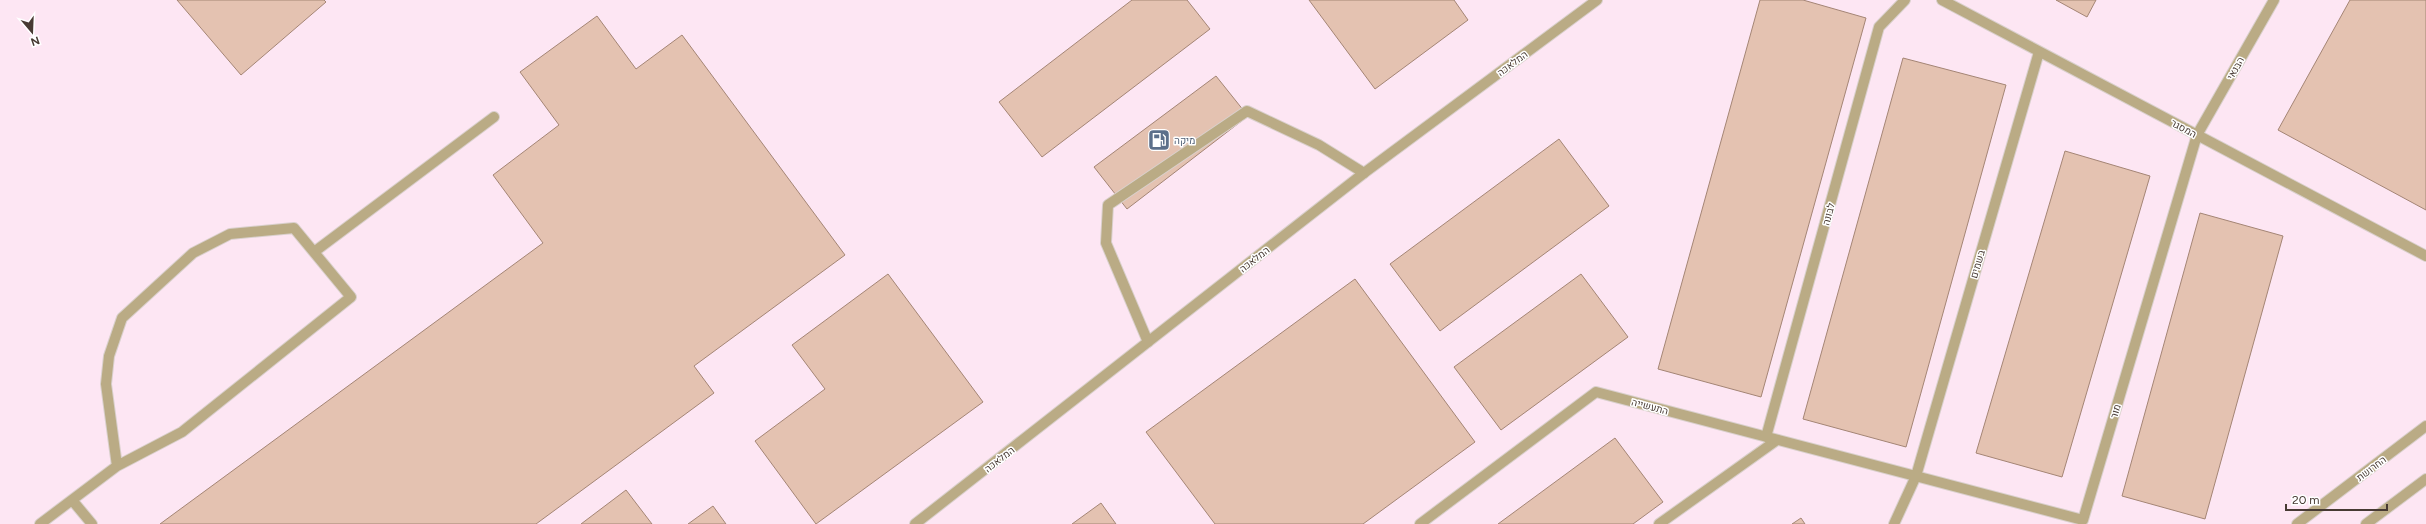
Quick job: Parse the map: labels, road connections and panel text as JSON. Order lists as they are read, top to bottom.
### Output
{
  "streets": {
    "street": [
      "המלאכה",
      "הבנאי",
      "המסגר",
      "לבונה",
      "בשמים",
      "התעשייה",
      "מור",
      "החרושת"
    ]
  },
  "crossings": [
    ["הבנאי", "המסגר"],
    ["הבנאי", "מור"],
    ["המסגר", "בשמים"],
    ["המסגר", "מור"],
    ["לבונה", "התעשייה"],
    ["בשמים", "התעשייה"],
    ["בשמים", "מור"],
    ["התעשייה", "מור"]
  ],
  "places": {
    "fuel station": ["מיקה"]
  },
  "scale_bar": "20 m",
  "north": "bottom"
}
